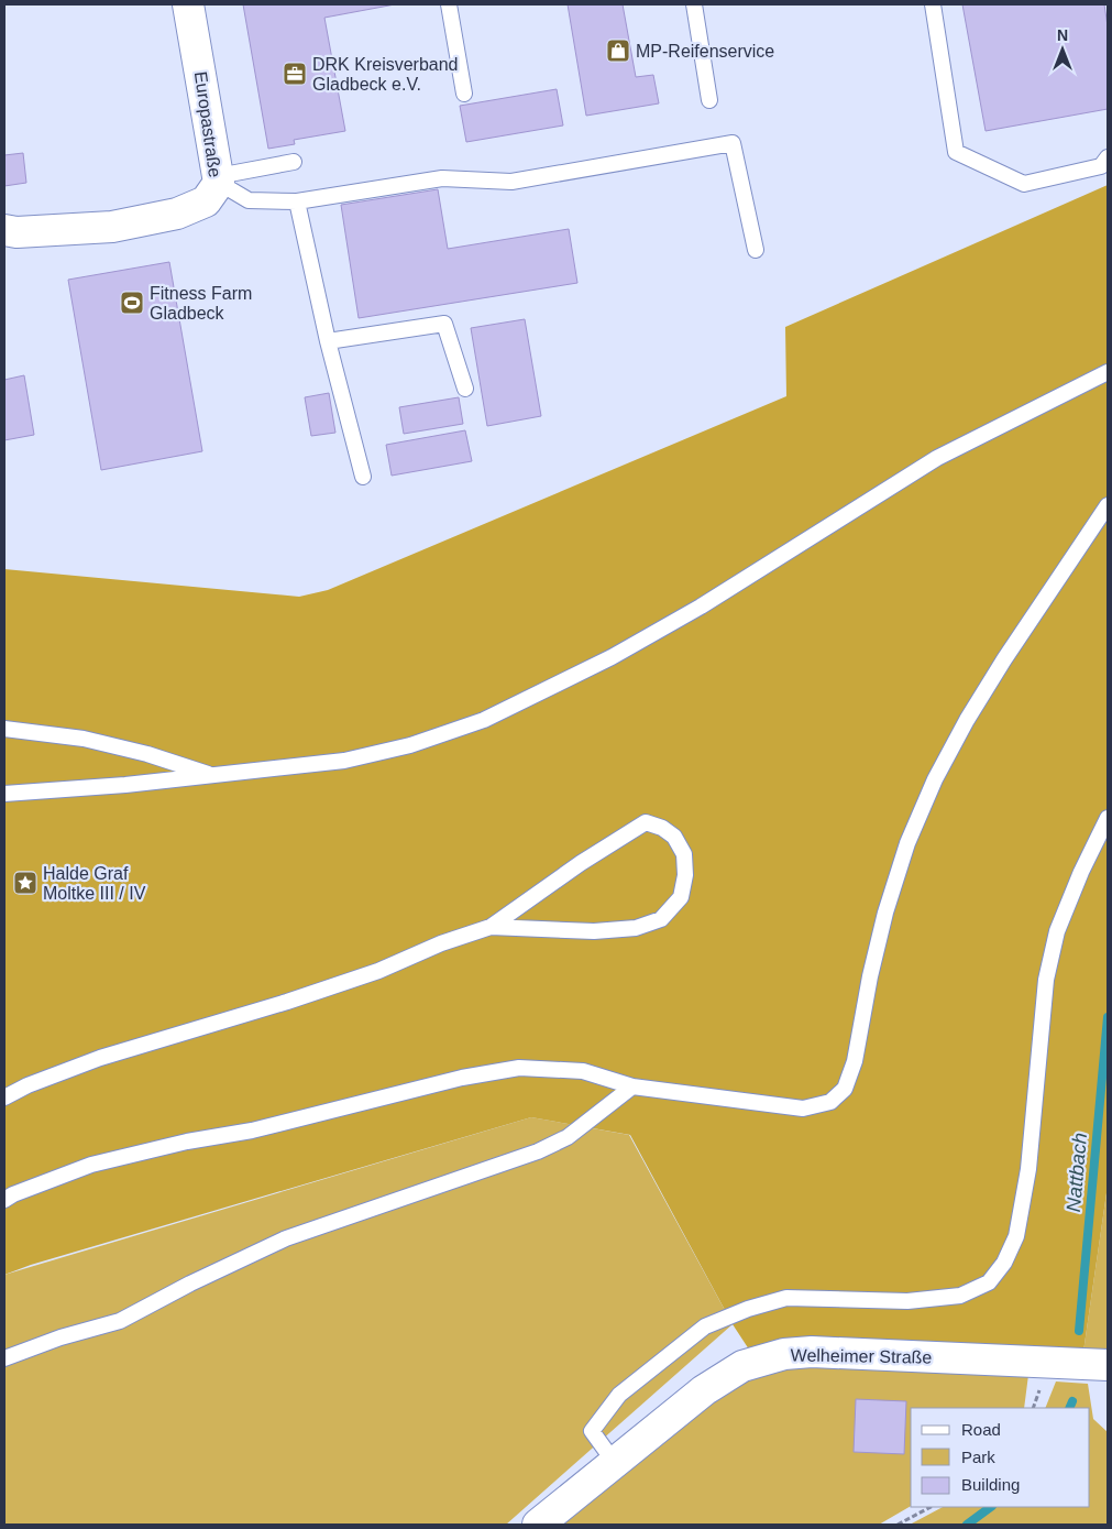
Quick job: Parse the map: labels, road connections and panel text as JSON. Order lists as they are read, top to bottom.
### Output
{
  "streets": {
    "street": ["Europastraße", "Welheimer Straße"]
  },
  "water": ["Nattbach"],
  "places": {
    "shop": ["MP-Reifenservice"],
    "office": ["DRK Kreisverband Gladbeck e.V."],
    "sports": ["Fitness Farm Gladbeck"],
    "place": ["Halde Graf Moltke III / IV"]
  },
  "legend": ["Road", "Park", "Building"],
  "north": "top"
}
